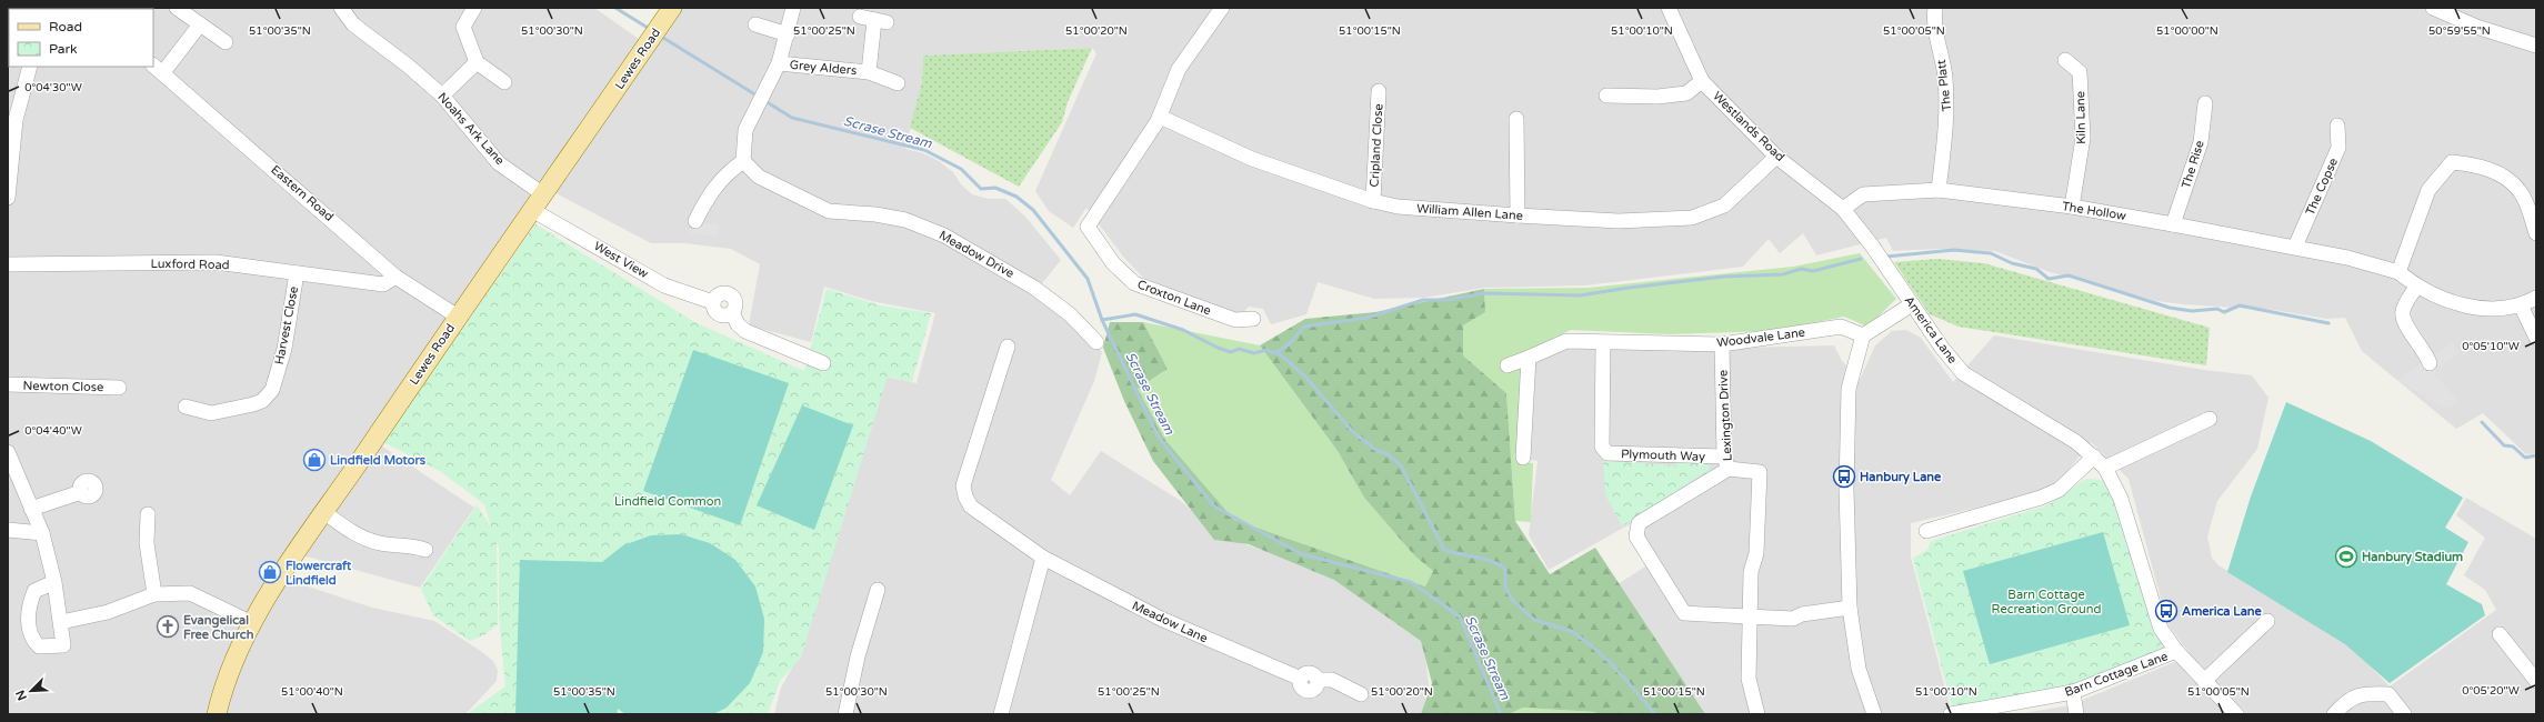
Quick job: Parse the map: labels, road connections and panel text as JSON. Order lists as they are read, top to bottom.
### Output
{
  "streets": {
    "main road": ["Lewes Road"],
    "street": [
      "Grey Alders",
      "The Platt",
      "Kiln Lane",
      "Westlands Road",
      "Noahs Ark Lane",
      "Cripland Close",
      "The Rise",
      "The Copse",
      "Eastern Road",
      "The Hollow",
      "William Allen Lane",
      "Meadow Drive",
      "West View",
      "Luxford Road",
      "Croxton Lane",
      "Harvest Close",
      "America Lane",
      "Woodvale Lane",
      "Newton Close",
      "Lexington Drive",
      "Plymouth Way",
      "Meadow Lane",
      "Barn Cottage Lane"
    ]
  },
  "crossings": [
    ["Lewes Road", "Noahs Ark Lane"],
    ["Lewes Road", "Eastern Road"],
    ["Lewes Road", "West View"],
    ["The Platt", "The Hollow"],
    ["Kiln Lane", "The Hollow"],
    ["Westlands Road", "The Hollow"],
    ["Westlands Road", "William Allen Lane"],
    ["Westlands Road", "America Lane"],
    ["Cripland Close", "William Allen Lane"],
    ["The Rise", "The Hollow"],
    ["The Copse", "The Hollow"],
    ["Eastern Road", "Luxford Road"],
    ["William Allen Lane", "Croxton Lane"],
    ["Luxford Road", "Harvest Close"],
    ["America Lane", "Barn Cottage Lane"],
    ["Woodvale Lane", "Lexington Drive"],
    ["Woodvale Lane", "Plymouth Way"],
    ["Lexington Drive", "Plymouth Way"]
  ],
  "water": ["Scrase Stream"],
  "parks": ["Lindfield Common", "Barn Cottage Recreation Ground"],
  "places": {
    "shop": ["Lindfield Motors", "Flowercraft Lindfield"],
    "bus stop": ["Hanbury Lane", "America Lane"],
    "sports": ["Hanbury Stadium"],
    "church": ["Evangelical Free Church"]
  },
  "legend": ["Road", "Park"],
  "north": "bottom left",
  "coordinates": [
    "50°59'55\"N",
    "51°00'35\"N",
    "51°00'30\"N",
    "51°00'25\"N",
    "51°00'20\"N",
    "51°00'15\"N",
    "51°00'10\"N",
    "51°00'05\"N",
    "51°00'00\"N",
    "0°04'30\"W",
    "0°05'10\"W",
    "0°04'40\"W",
    "0°05'20\"W",
    "51°00'40\"N"
  ]
}
